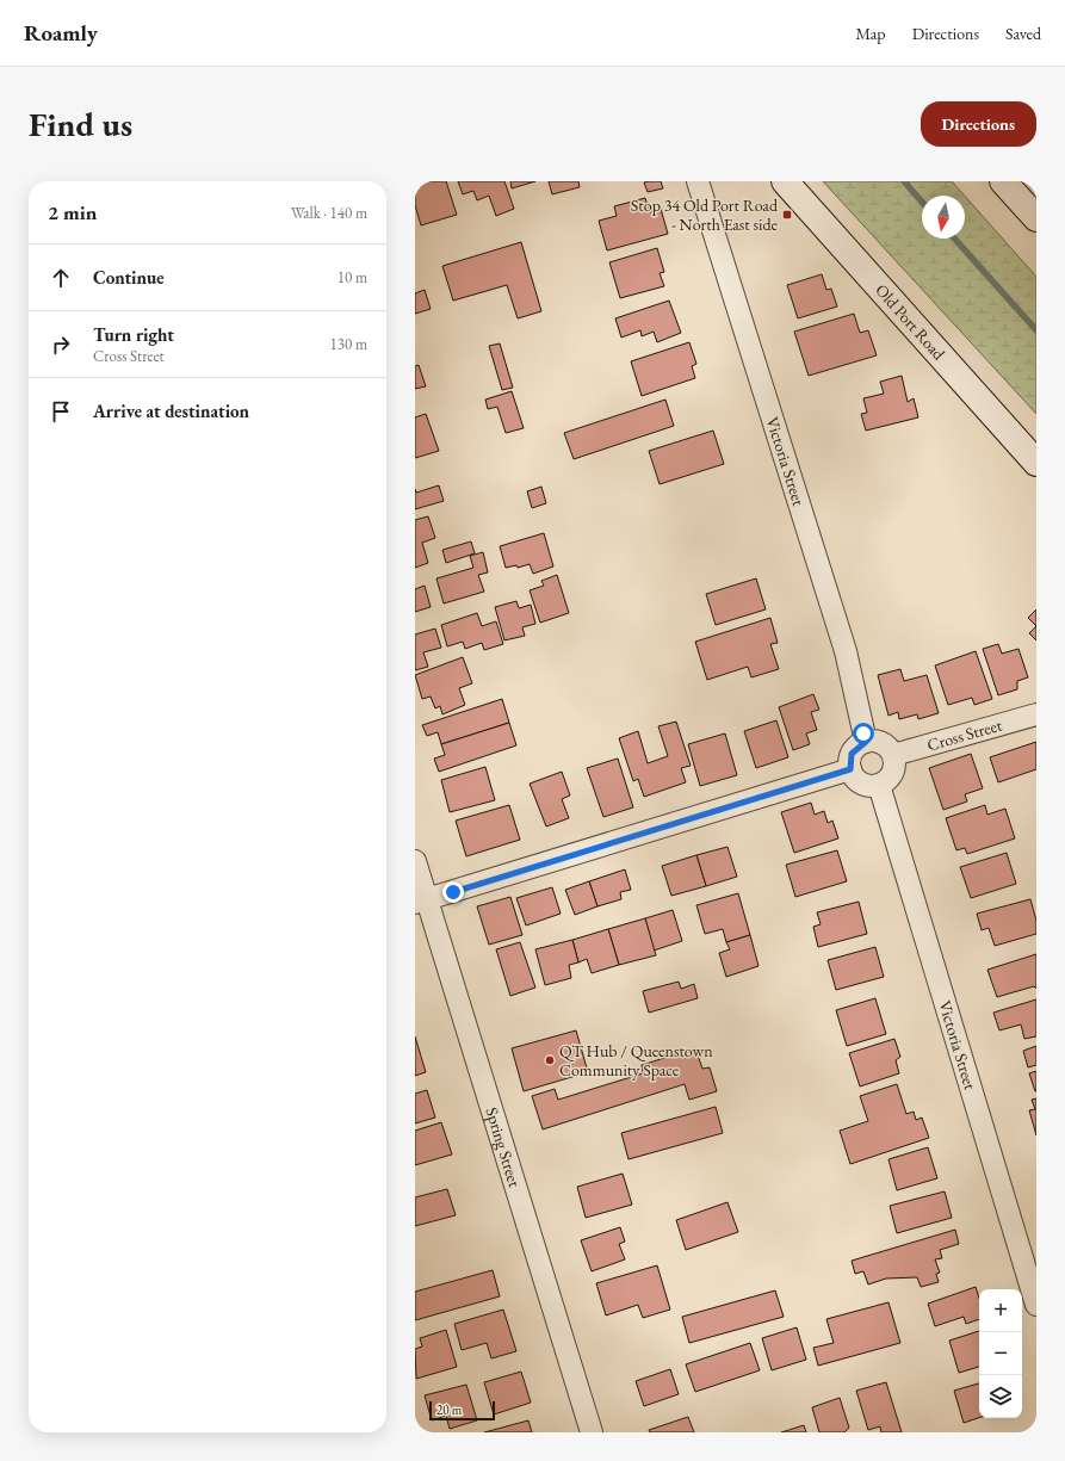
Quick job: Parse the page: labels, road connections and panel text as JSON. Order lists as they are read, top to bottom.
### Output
{
  "streets": {
    "main road": ["Old Port Road"],
    "street": ["Victoria Street", "Cross Street", "Spring Street"]
  },
  "crossings": [
    ["Victoria Street", "Cross Street"]
  ],
  "places": {
    "transit": ["Stop 34 Old Port Road - North East side"],
    "other": ["QT Hub / Queenstown Community Space"]
  },
  "scale_bar": "20 m",
  "north": "bottom",
  "page": {
    "header": "Roamly",
    "nav": ["Map", "Directions", "Saved"],
    "buttons": "Directions",
    "title": "Find us",
    "heading": ["2 min", "Walk · 140 m"],
    "list": [
      ["Continue", "10 m"],
      ["Turn right", "Cross Street", "130 m"],
      "Arrive at destination"
    ],
    "map_buttons": ["+", "−"],
    "scale": "20 m"
  }
}
